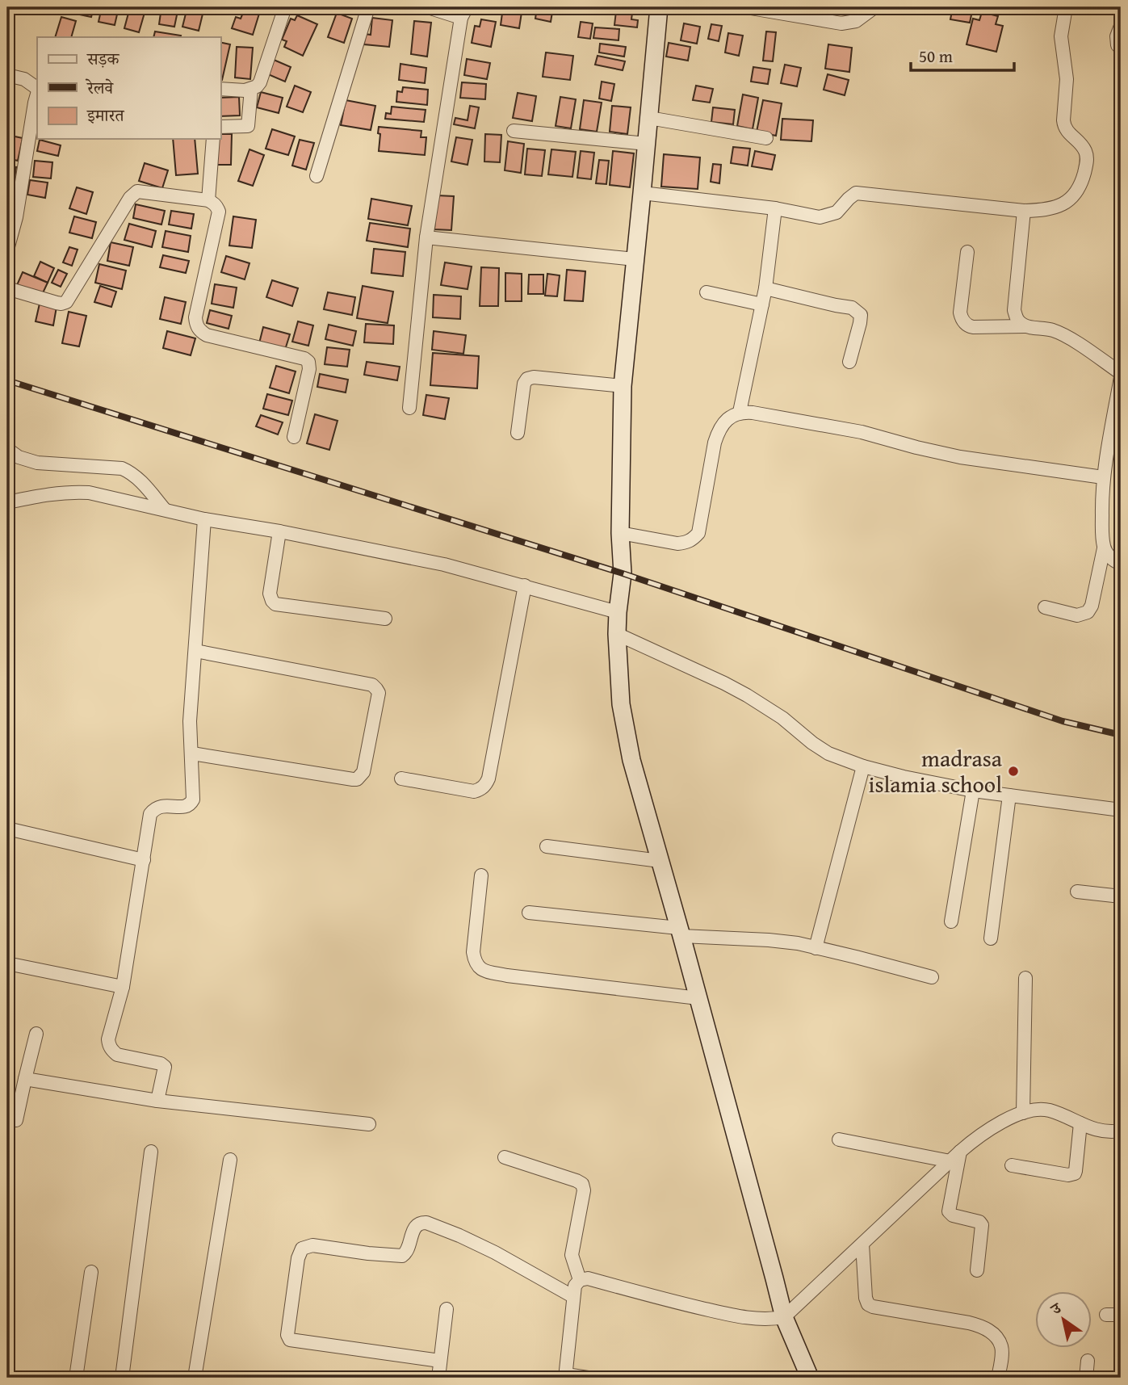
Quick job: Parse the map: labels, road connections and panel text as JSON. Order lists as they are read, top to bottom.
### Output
{
  "places": ["madrasa islamia school"],
  "legend": ["सड़क", "रेलवे", "इमारत"],
  "scale_bar": "50 m",
  "north": "top left"
}
